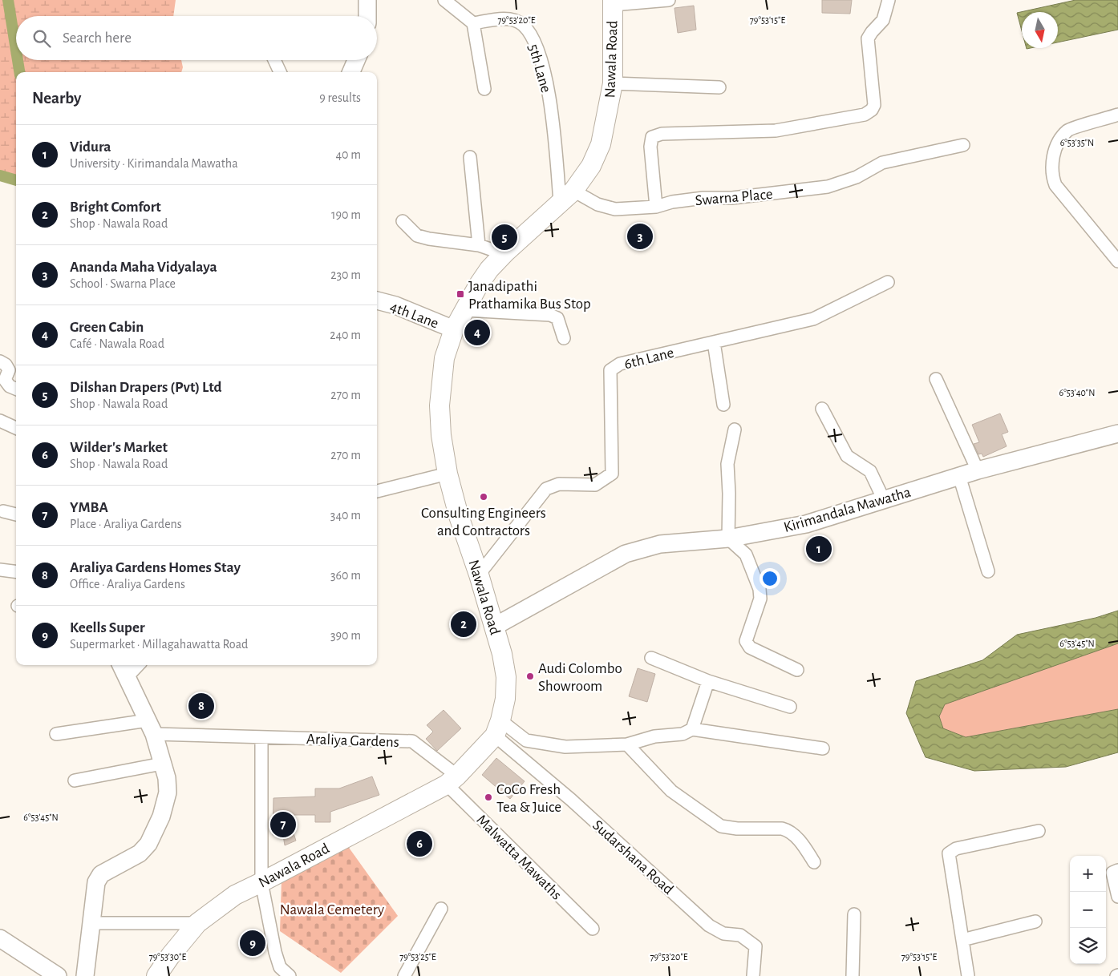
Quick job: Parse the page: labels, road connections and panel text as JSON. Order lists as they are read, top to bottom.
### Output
{
  "streets": {
    "main road": ["Nawala Road", "4th Lane", "Kirimandala Mawatha"],
    "street": [
      "5th Lane",
      "Swarna Place",
      "6th Lane",
      "Araliya Gardens",
      "Malwatta Mawaths",
      "Sudarshana Road"
    ]
  },
  "crossings": [
    ["Nawala Road", "5th Lane"],
    ["Nawala Road", "Swarna Place"],
    ["Nawala Road", "4th Lane"],
    ["Nawala Road", "6th Lane"],
    ["Nawala Road", "Kirimandala Mawatha"],
    ["Nawala Road", "Araliya Gardens"],
    ["Nawala Road", "Malwatta Mawaths"],
    ["Nawala Road", "Sudarshana Road"],
    ["5th Lane", "Swarna Place"],
    ["Araliya Gardens", "Malwatta Mawaths"]
  ],
  "parks": ["Nawala Cemetery"],
  "places": {
    "transit": ["Janadipathi Prathamika Bus Stop"],
    "other": ["Consulting Engineers and Contractors", "Audi Colombo Showroom", "CoCo Fresh Tea & Juice"]
  },
  "north": "bottom",
  "page": {
    "search": "Search here",
    "heading": ["Nearby", "9 results"],
    "list": [
      {
        "mark": "1",
        "name": "Vidura",
        "note": "University · Kirimandala Mawatha",
        "value": "40 m"
      },
      {
        "mark": "2",
        "name": "Bright Comfort",
        "note": "Shop · Nawala Road",
        "value": "190 m"
      },
      {
        "mark": "3",
        "name": "Ananda Maha Vidyalaya",
        "note": "School · Swarna Place",
        "value": "230 m"
      },
      {
        "mark": "4",
        "name": "Green Cabin",
        "note": "Café · Nawala Road",
        "value": "240 m"
      },
      {
        "mark": "5",
        "name": "Dilshan Drapers (Pvt) Ltd",
        "note": "Shop · Nawala Road",
        "value": "270 m"
      },
      {
        "mark": "6",
        "name": "Wilder's Market",
        "note": "Shop · Nawala Road",
        "value": "270 m"
      },
      {
        "mark": "7",
        "name": "YMBA",
        "note": "Place · Araliya Gardens",
        "value": "340 m"
      },
      {
        "mark": "8",
        "name": "Araliya Gardens Homes Stay",
        "note": "Office · Araliya Gardens",
        "value": "360 m"
      },
      {
        "mark": "9",
        "name": "Keells Super",
        "note": "Supermarket · Millagahawatta Road",
        "value": "390 m"
      }
    ],
    "pins": [
      "3",
      "5",
      "4",
      "1",
      "2",
      "8",
      "7",
      "6",
      "9"
    ],
    "map_buttons": ["+", "−"]
  },
  "coordinates": [
    "79°53'20\"E",
    "79°53'15\"E",
    "6°53'35\"N",
    "6°53'40\"N",
    "6°53'45\"N",
    "79°53'30\"E",
    "79°53'25\"E"
  ]
}
